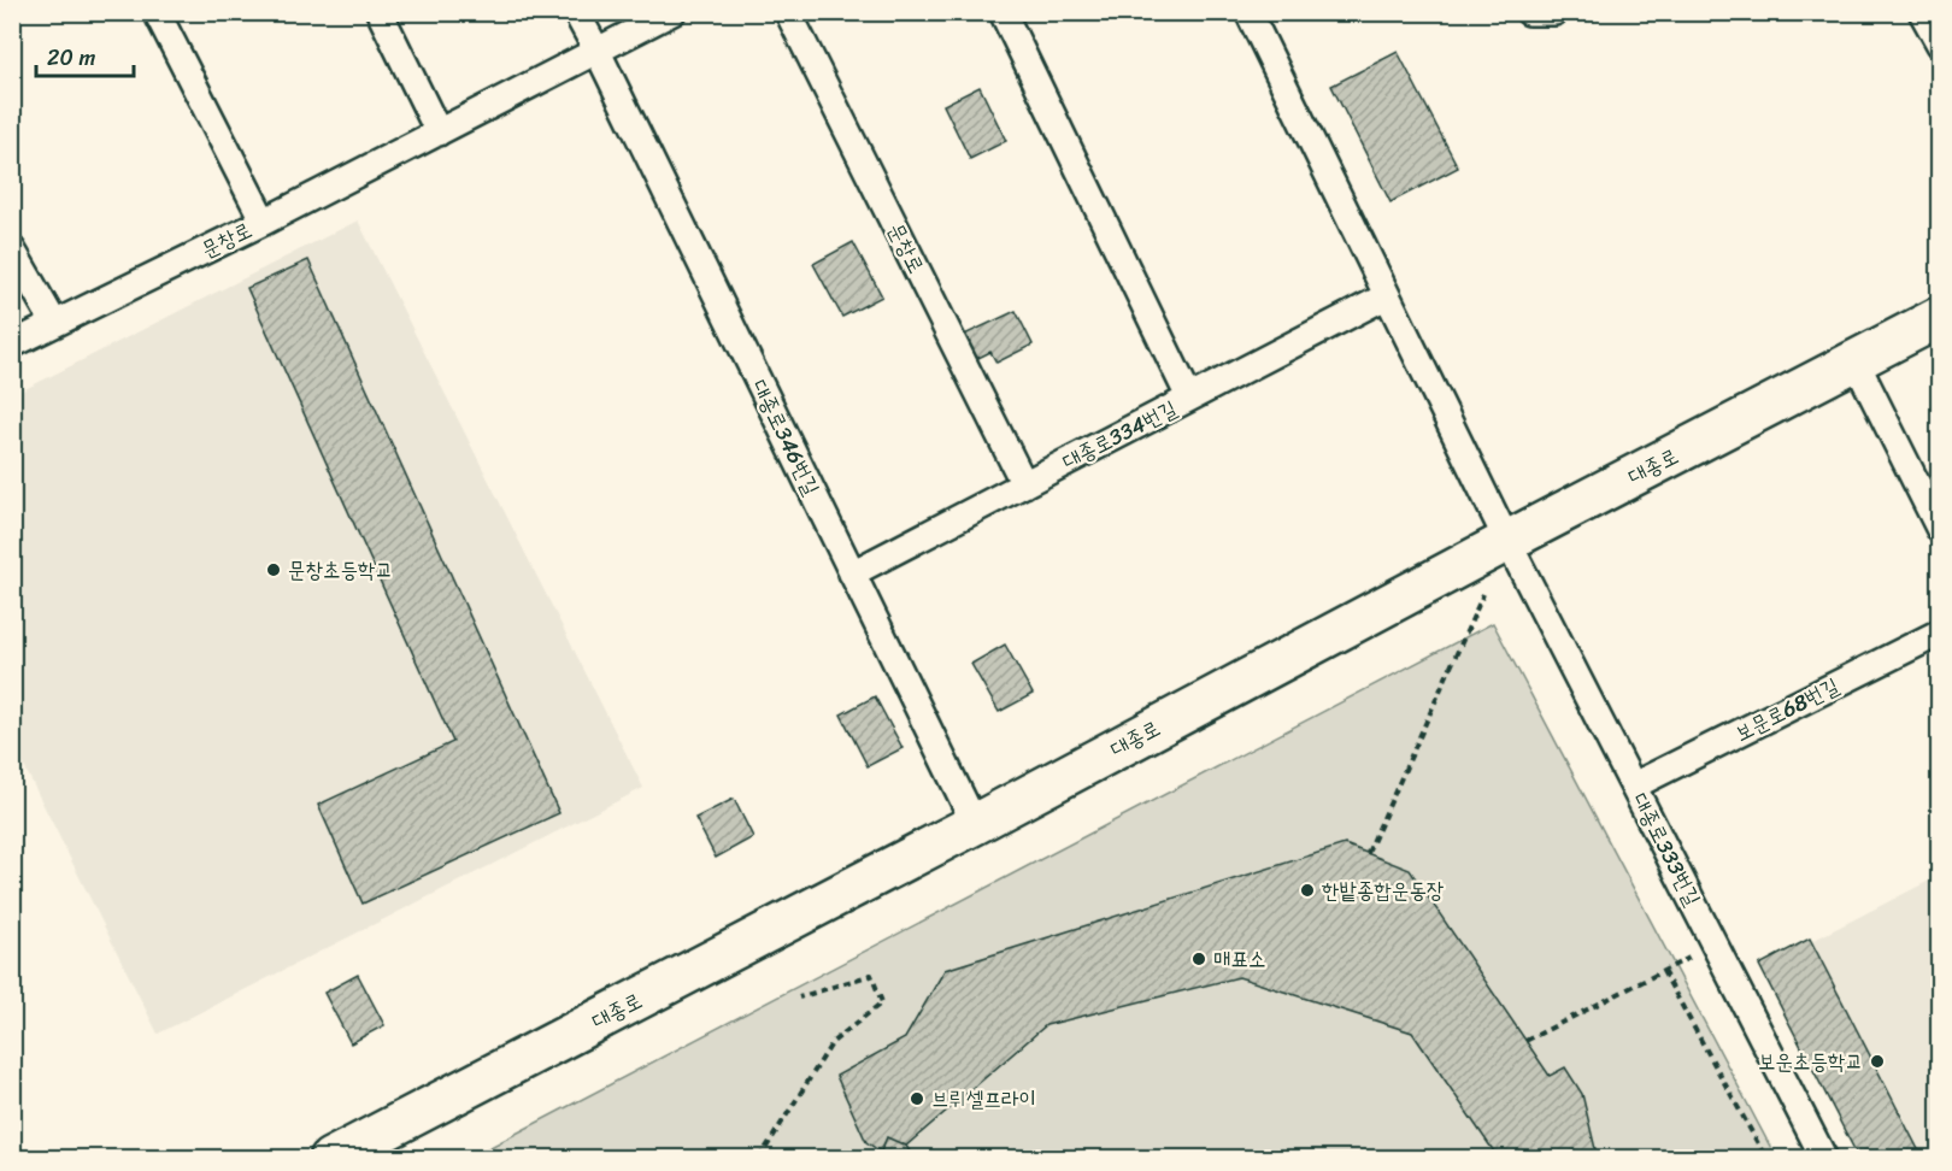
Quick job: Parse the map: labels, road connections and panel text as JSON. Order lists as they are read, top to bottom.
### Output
{
  "streets": {
    "main road": ["대종로"],
    "street": [
      "문창로",
      "대종로334번길",
      "대종로346번길",
      "보문로68번길",
      "대종로333번길"
    ]
  },
  "crossings": [
    ["문창로", "대종로334번길"],
    ["문창로", "대종로346번길"],
    ["대종로334번길", "대종로346번길"],
    ["대종로346번길", "대종로"],
    ["대종로", "대종로333번길"],
    ["보문로68번길", "대종로333번길"]
  ],
  "places": [
    "문창초등학교",
    "한밭종합운동장",
    "매표소",
    "보운초등학교",
    "브뤼셀프라이"
  ],
  "scale_bar": "20 m"
}
